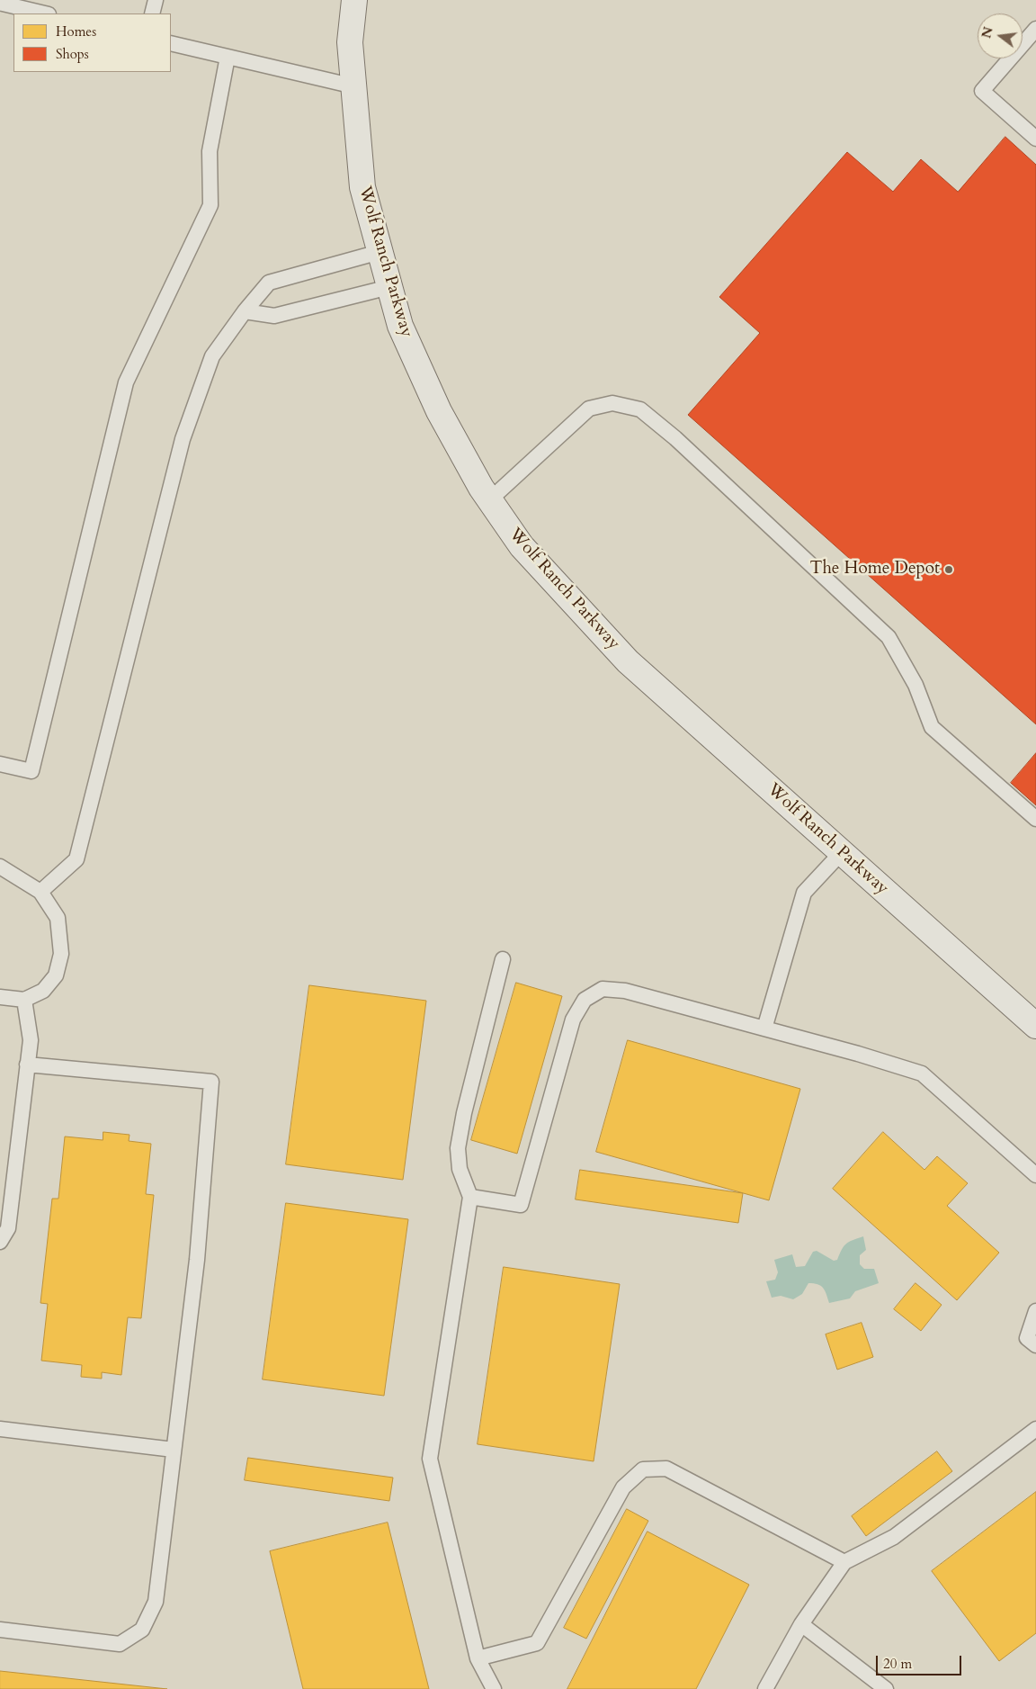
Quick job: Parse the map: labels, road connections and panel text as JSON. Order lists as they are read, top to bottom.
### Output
{
  "streets": {
    "street": ["Wolf Ranch Parkway"]
  },
  "places": ["The Home Depot"],
  "legend": ["Homes", "Shops"],
  "scale_bar": "20 m",
  "north": "left"
}
